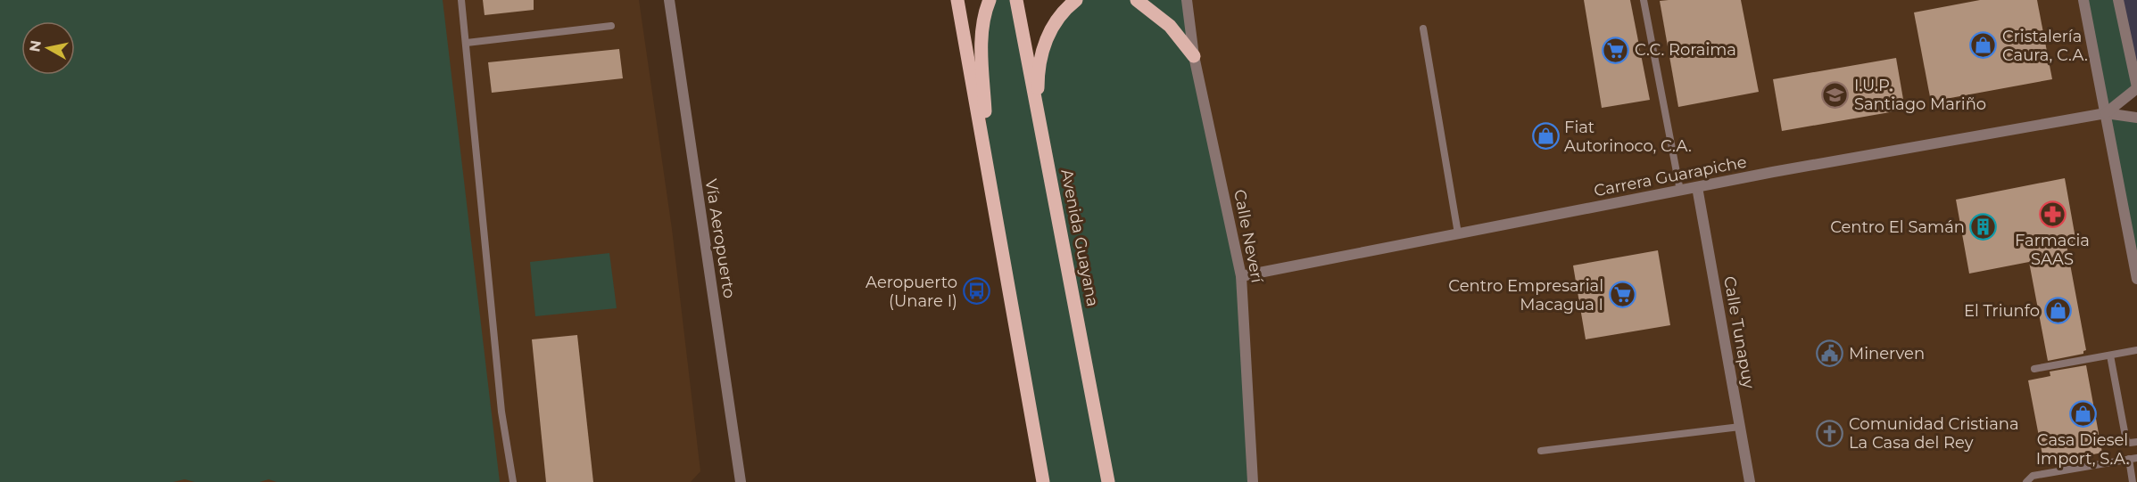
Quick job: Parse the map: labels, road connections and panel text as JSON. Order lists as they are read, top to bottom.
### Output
{
  "streets": {
    "main road": ["Avenida Guayana"],
    "street": [
      "Carrera Guarapiche",
      "Calle Neverí",
      "Vía Aeropuerto",
      "Calle Tunapuy"
    ]
  },
  "crossings": [
    ["Carrera Guarapiche", "Calle Neverí"],
    ["Carrera Guarapiche", "Calle Tunapuy"]
  ],
  "places": {
    "shop": [
      "Cristalería Caura, C.A.",
      "Fiat Autorinoco, C.A.",
      "El Triunfo",
      "Casa Diesel Import, S.A."
    ],
    "supermarket": ["C.C. Roraima", "Centro Empresarial Macagua I"],
    "school or university": ["I.U.P. Santiago Mariño"],
    "pharmacy": ["Farmacia SAAS"],
    "building": ["Centro El Samán"],
    "bus stop": ["Aeropuerto (Unare I)"],
    "public building": ["Minerven"],
    "church": ["Comunidad Cristiana La Casa del Rey"]
  },
  "north": "left"
}
